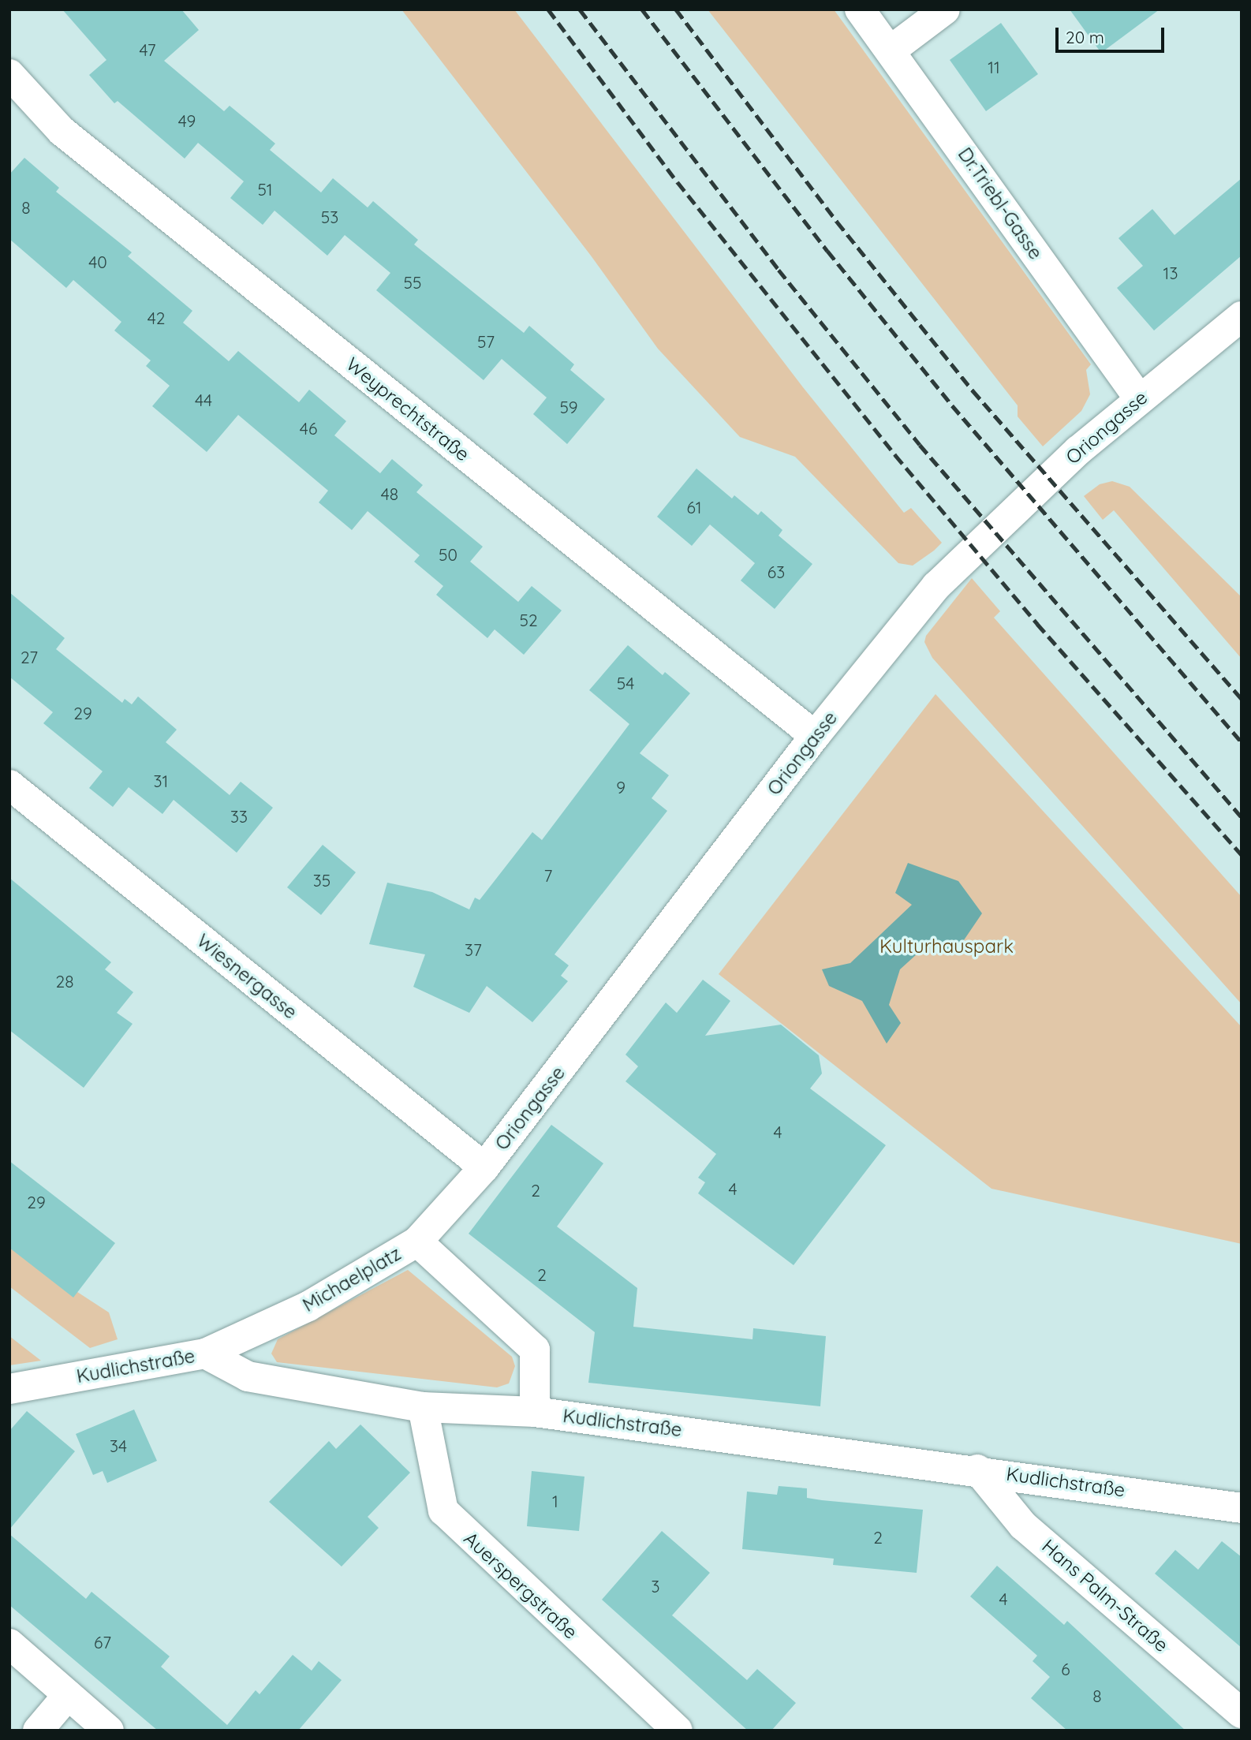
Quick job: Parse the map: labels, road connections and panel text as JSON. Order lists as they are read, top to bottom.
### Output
{
  "streets": {
    "street": [
      "Dr.Triebl-Gasse",
      "Weyprechtstraße",
      "Oriongasse",
      "Wiesnergasse",
      "Michaelplatz",
      "Kudlichstraße",
      "Auerspergstraße",
      "Hans Palm-Straße"
    ]
  },
  "crossings": [
    ["Dr.Triebl-Gasse", "Oriongasse"],
    ["Weyprechtstraße", "Oriongasse"],
    ["Oriongasse", "Wiesnergasse"],
    ["Oriongasse", "Michaelplatz"],
    ["Michaelplatz", "Kudlichstraße"],
    ["Kudlichstraße", "Auerspergstraße"],
    ["Kudlichstraße", "Hans Palm-Straße"]
  ],
  "parks": ["Kulturhauspark"],
  "house_numbers": [
    "47",
    "11",
    "49",
    "51",
    "8",
    "53",
    "40",
    "13",
    "55",
    "42",
    "57",
    "44",
    "59",
    "46",
    "48",
    "61",
    "50",
    "63",
    "52",
    "27",
    "54",
    "29",
    "31",
    "9",
    "33",
    "7",
    "35",
    "37",
    "28",
    "4",
    "4",
    "2",
    "29",
    "2",
    "34",
    "1",
    "2",
    "3",
    "4",
    "67",
    "6",
    "8"
  ],
  "scale_bar": "20 m"
}
